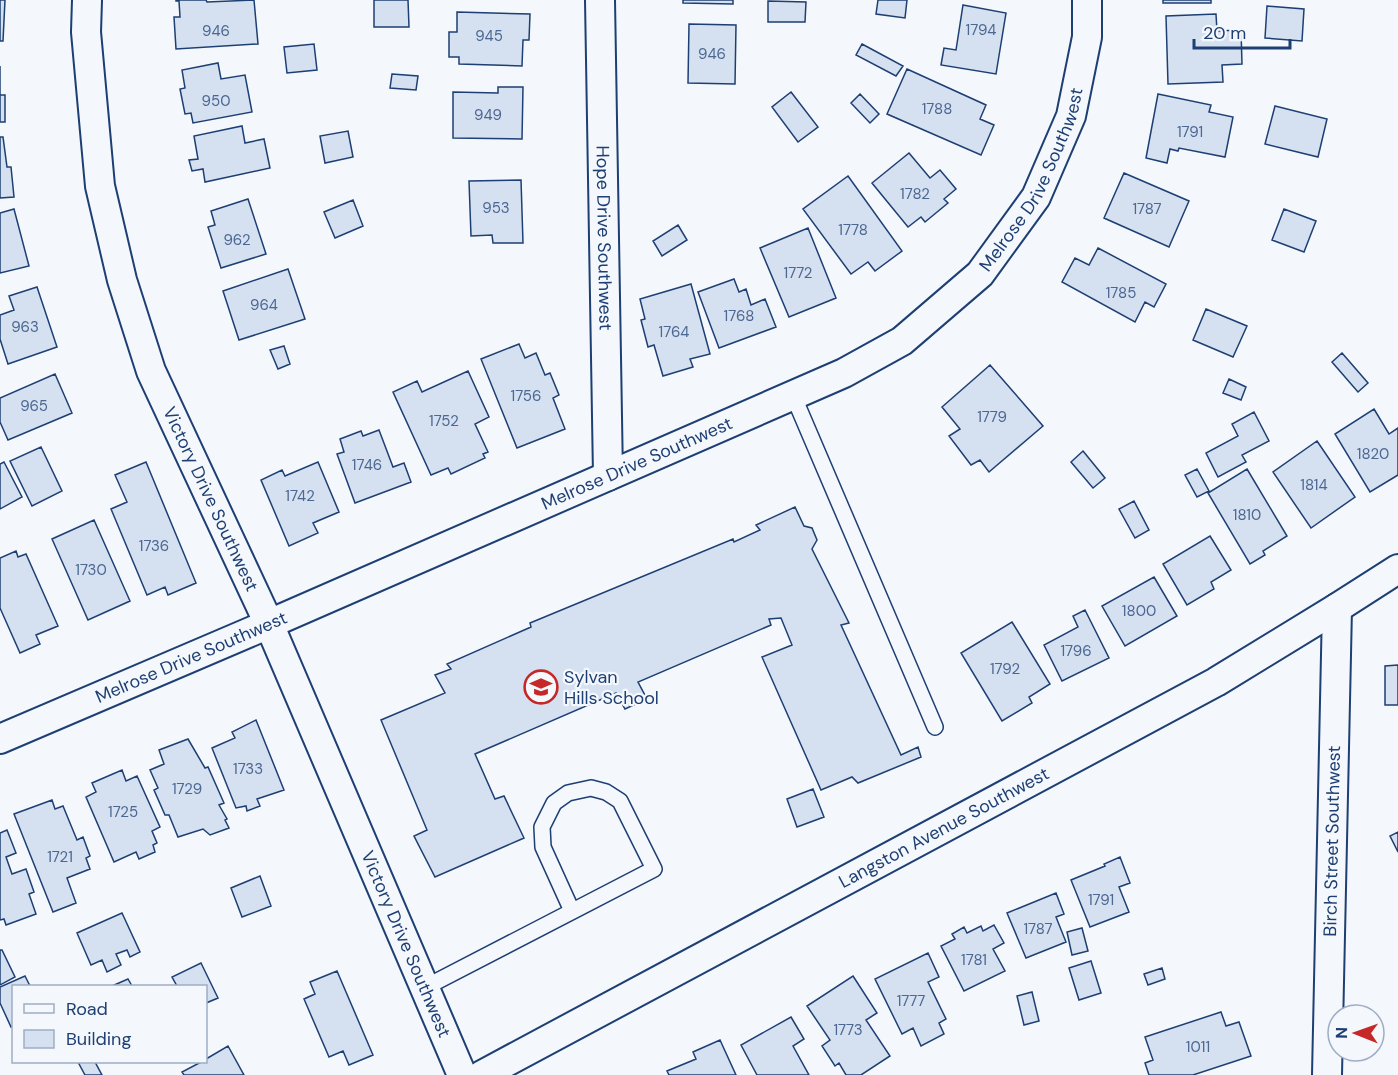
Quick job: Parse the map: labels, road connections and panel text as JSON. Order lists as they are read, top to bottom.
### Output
{
  "streets": {
    "street": [
      "Melrose Drive Southwest",
      "Hope Drive Southwest",
      "Victory Drive Southwest",
      "Langston Avenue Southwest",
      "Birch Street Southwest"
    ]
  },
  "crossings": [
    ["Melrose Drive Southwest", "Hope Drive Southwest"],
    ["Melrose Drive Southwest", "Victory Drive Southwest"],
    ["Langston Avenue Southwest", "Birch Street Southwest"]
  ],
  "places": {
    "school or university": ["Sylvan Hills School"]
  },
  "house_numbers": [
    "1794",
    "946",
    "945",
    "946",
    "950",
    "1788",
    "949",
    "1791",
    "1782",
    "953",
    "1787",
    "1778",
    "962",
    "1772",
    "1785",
    "964",
    "1768",
    "963",
    "1764",
    "1756",
    "965",
    "1779",
    "1752",
    "1820",
    "1746",
    "1814",
    "1742",
    "1810",
    "1736",
    "1730",
    "1800",
    "1796",
    "1792",
    "1733",
    "1729",
    "1725",
    "1721",
    "1791",
    "1787",
    "1781",
    "1777",
    "1773",
    "1011"
  ],
  "legend": ["Road", "Building"],
  "scale_bar": "20 m",
  "north": "left"
}
